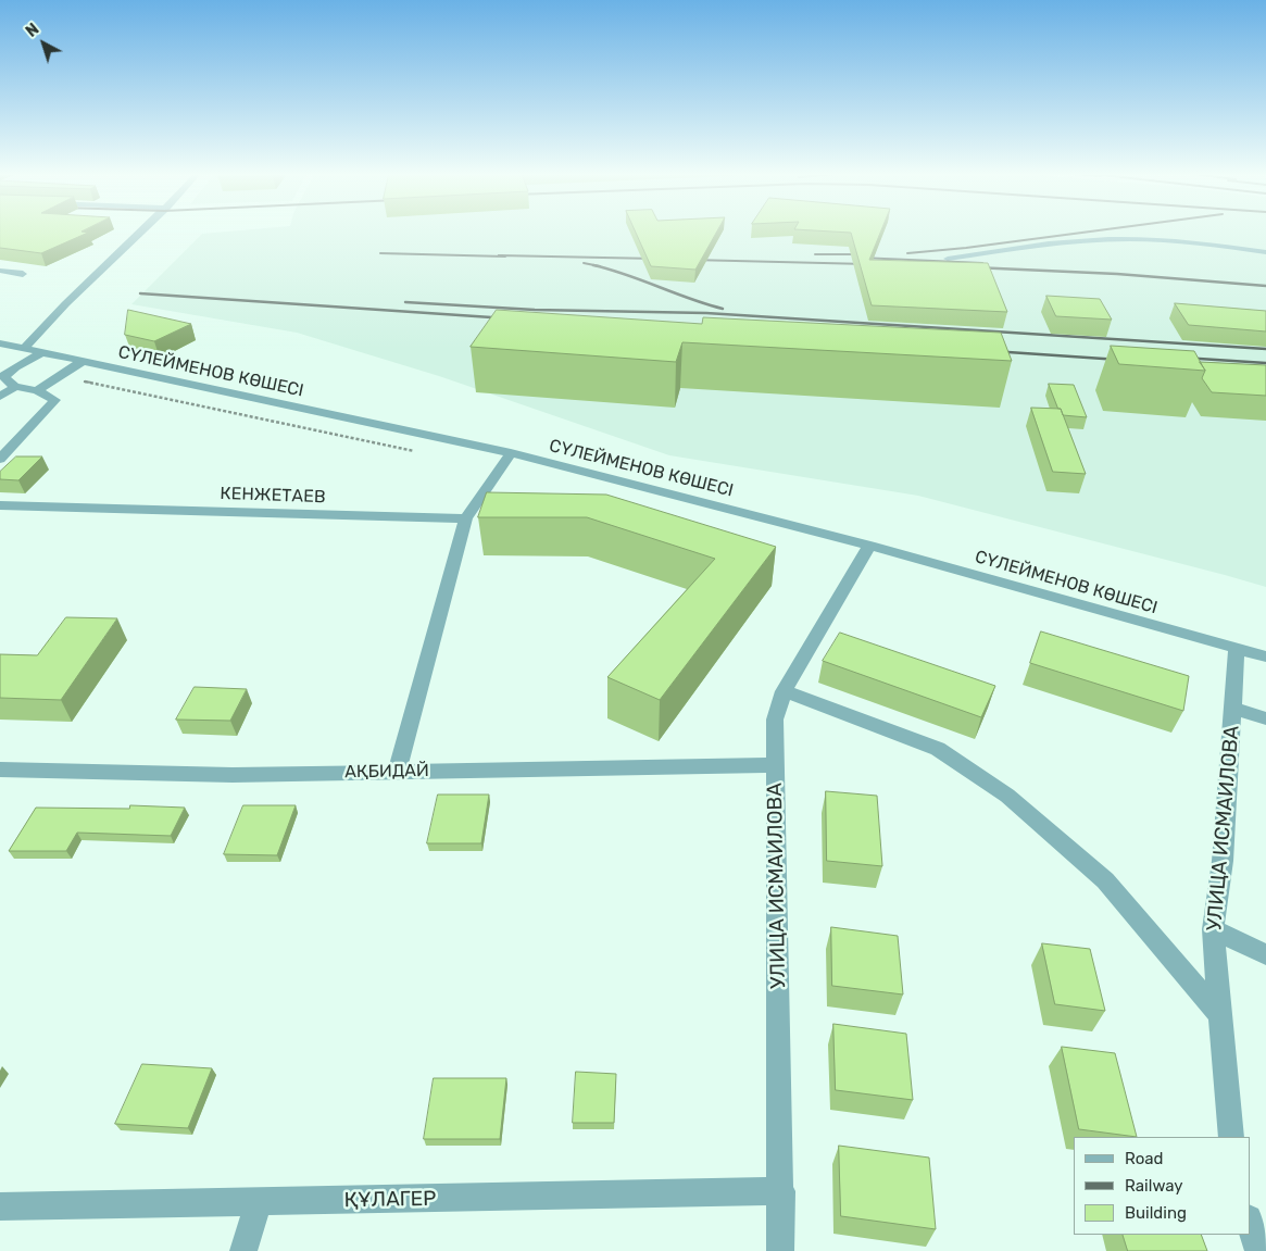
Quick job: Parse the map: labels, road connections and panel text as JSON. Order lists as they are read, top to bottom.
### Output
{
  "streets": {
    "street": [
      "СҮЛЕЙМЕНОВ КӨШЕСІ",
      "КЕНЖЕТАЕВ",
      "АҚБИДАЙ",
      "УЛИЦА ИСМАИЛОВА",
      "ҚҰЛАГЕР"
    ]
  },
  "crossings": [
    ["СҮЛЕЙМЕНОВ КӨШЕСІ", "УЛИЦА ИСМАИЛОВА"],
    ["АҚБИДАЙ", "УЛИЦА ИСМАИЛОВА"],
    ["УЛИЦА ИСМАИЛОВА", "ҚҰЛАГЕР"]
  ],
  "legend": ["Road", "Railway", "Building"],
  "north": "top left"
}
